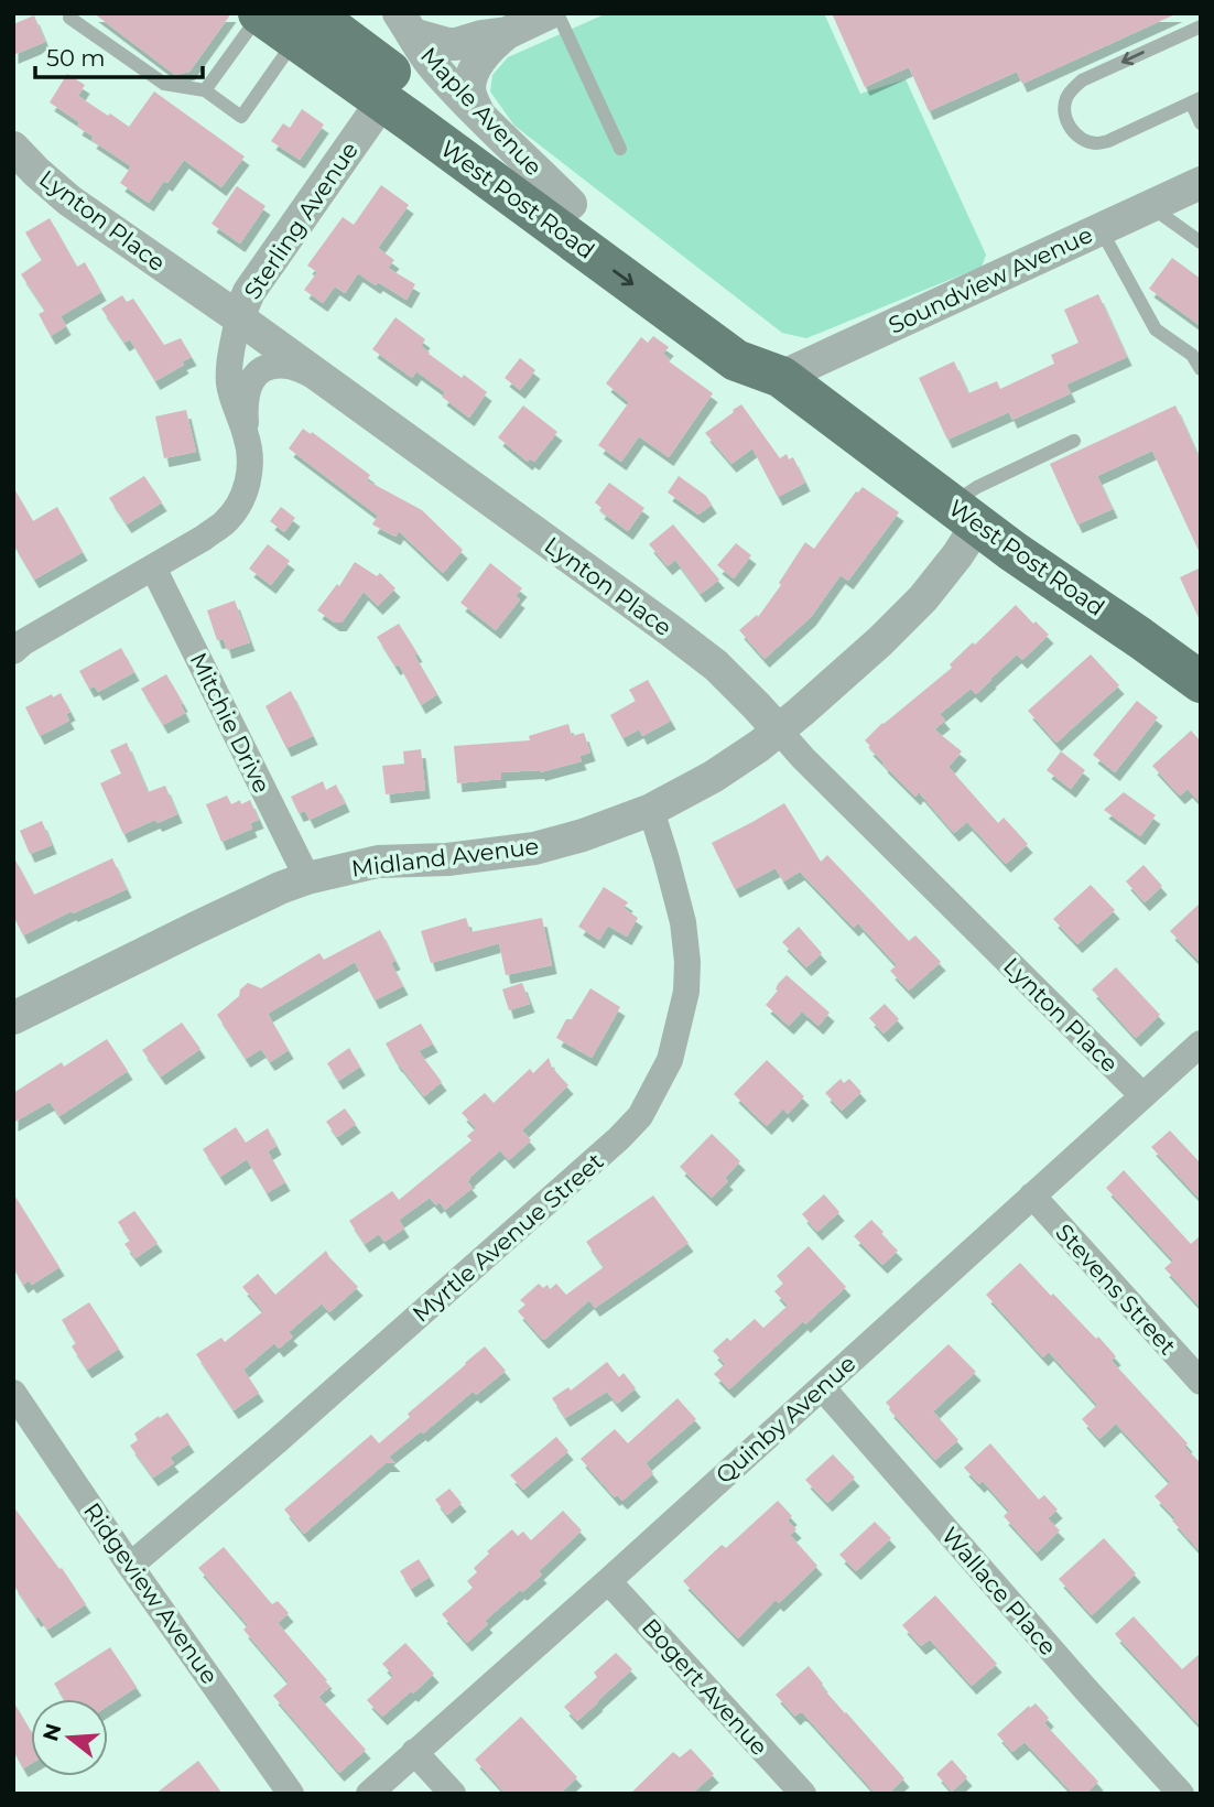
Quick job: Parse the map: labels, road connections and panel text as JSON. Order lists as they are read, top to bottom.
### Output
{
  "streets": {
    "main road": ["West Post Road"],
    "street": [
      "Maple Avenue",
      "Lynton Place",
      "Sterling Avenue",
      "Soundview Avenue",
      "Mitchie Drive",
      "Midland Avenue",
      "Myrtle Avenue Street",
      "Stevens Street",
      "Quinby Avenue",
      "Wallace Place",
      "Ridgeview Avenue",
      "Bogert Avenue"
    ]
  },
  "crossings": [
    ["Maple Avenue", "West Post Road"],
    ["West Post Road", "Sterling Avenue"],
    ["West Post Road", "Soundview Avenue"],
    ["West Post Road", "Midland Avenue"],
    ["Lynton Place", "Sterling Avenue"],
    ["Lynton Place", "Midland Avenue"],
    ["Lynton Place", "Quinby Avenue"],
    ["Sterling Avenue", "Mitchie Drive"],
    ["Mitchie Drive", "Midland Avenue"],
    ["Midland Avenue", "Myrtle Avenue Street"],
    ["Myrtle Avenue Street", "Ridgeview Avenue"],
    ["Stevens Street", "Quinby Avenue"],
    ["Quinby Avenue", "Wallace Place"],
    ["Quinby Avenue", "Bogert Avenue"]
  ],
  "scale_bar": "50 m",
  "north": "left"
}
